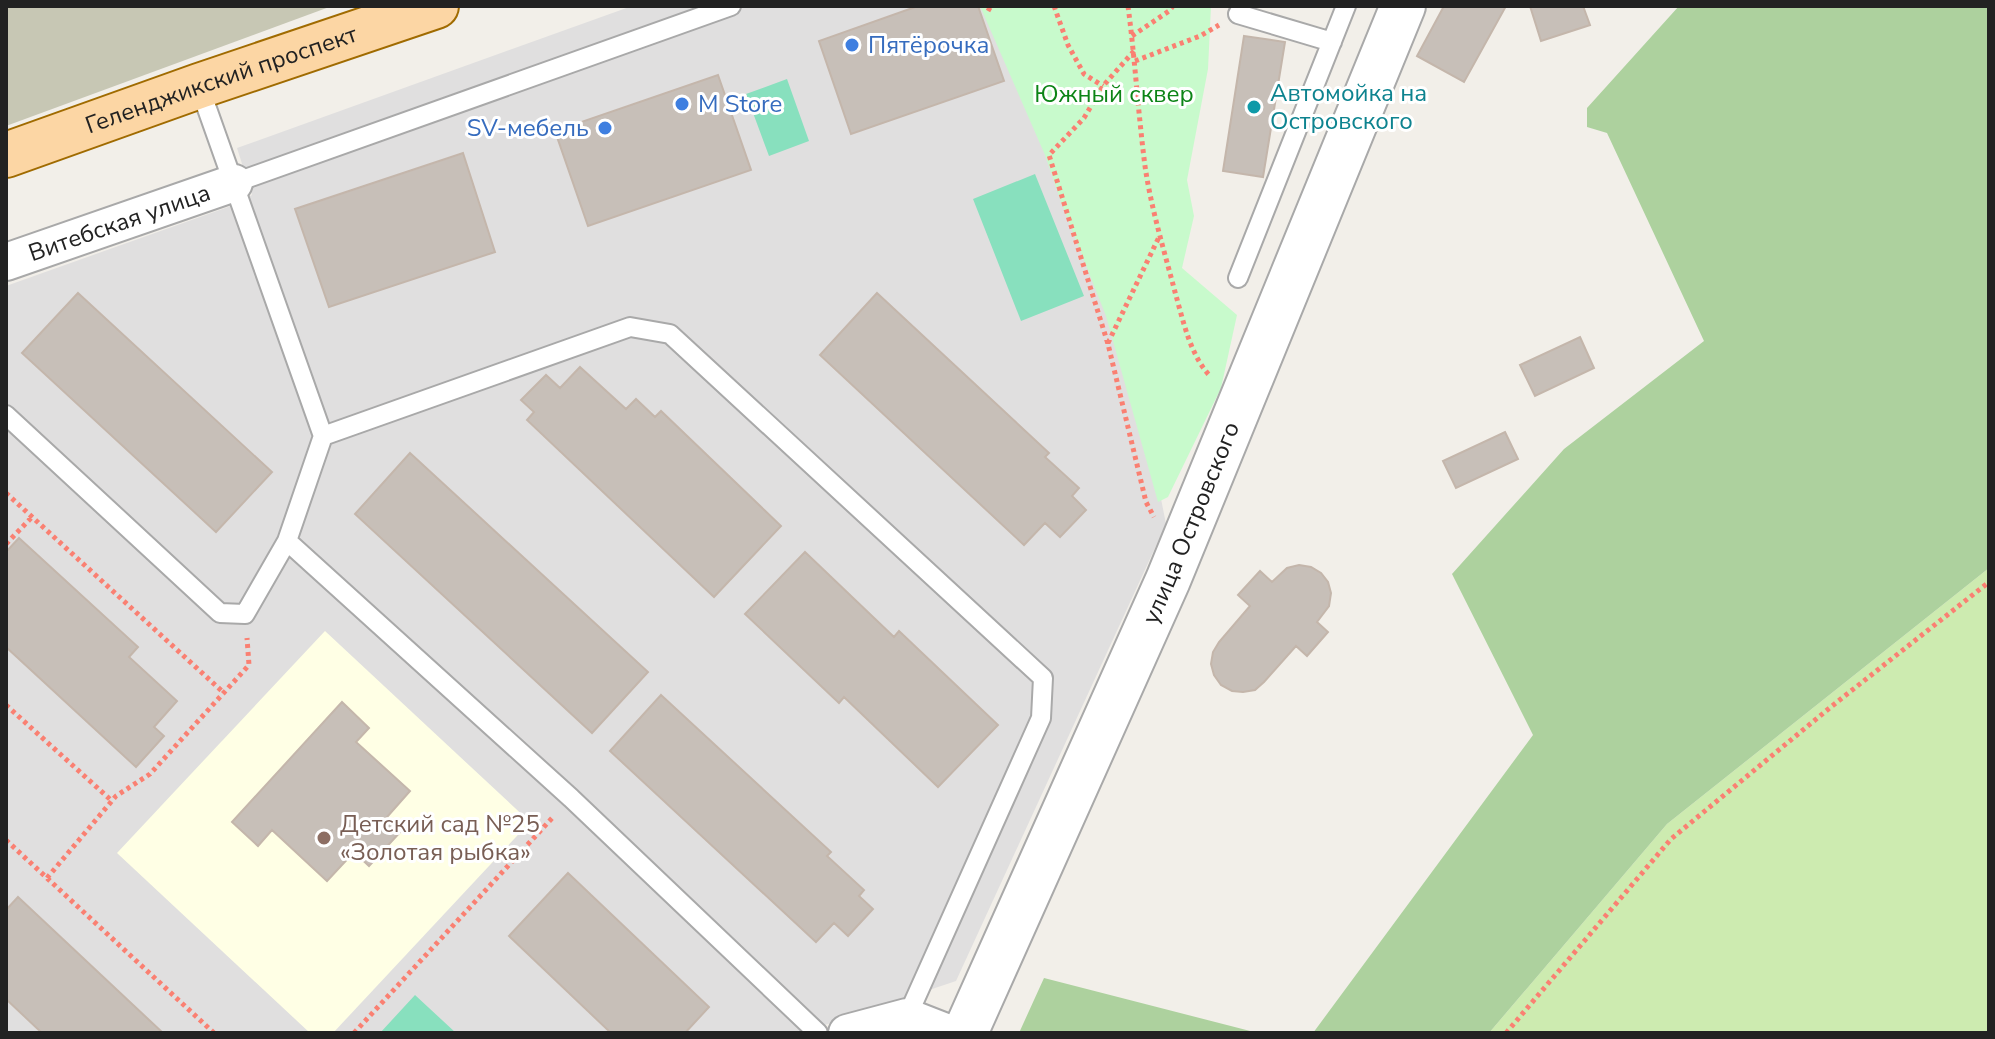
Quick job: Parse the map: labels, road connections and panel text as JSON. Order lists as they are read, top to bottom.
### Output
{
  "streets": {
    "main road": ["Геленджикский проспект"],
    "street": ["Витебская улица", "улица Островского"]
  },
  "parks": ["Южный сквер"],
  "places": [
    "Пятёрочка",
    "M Store",
    "Автомойка на Островского",
    "SV-мебель",
    "Детский сад №25 «Золотая рыбка»"
  ]
}
